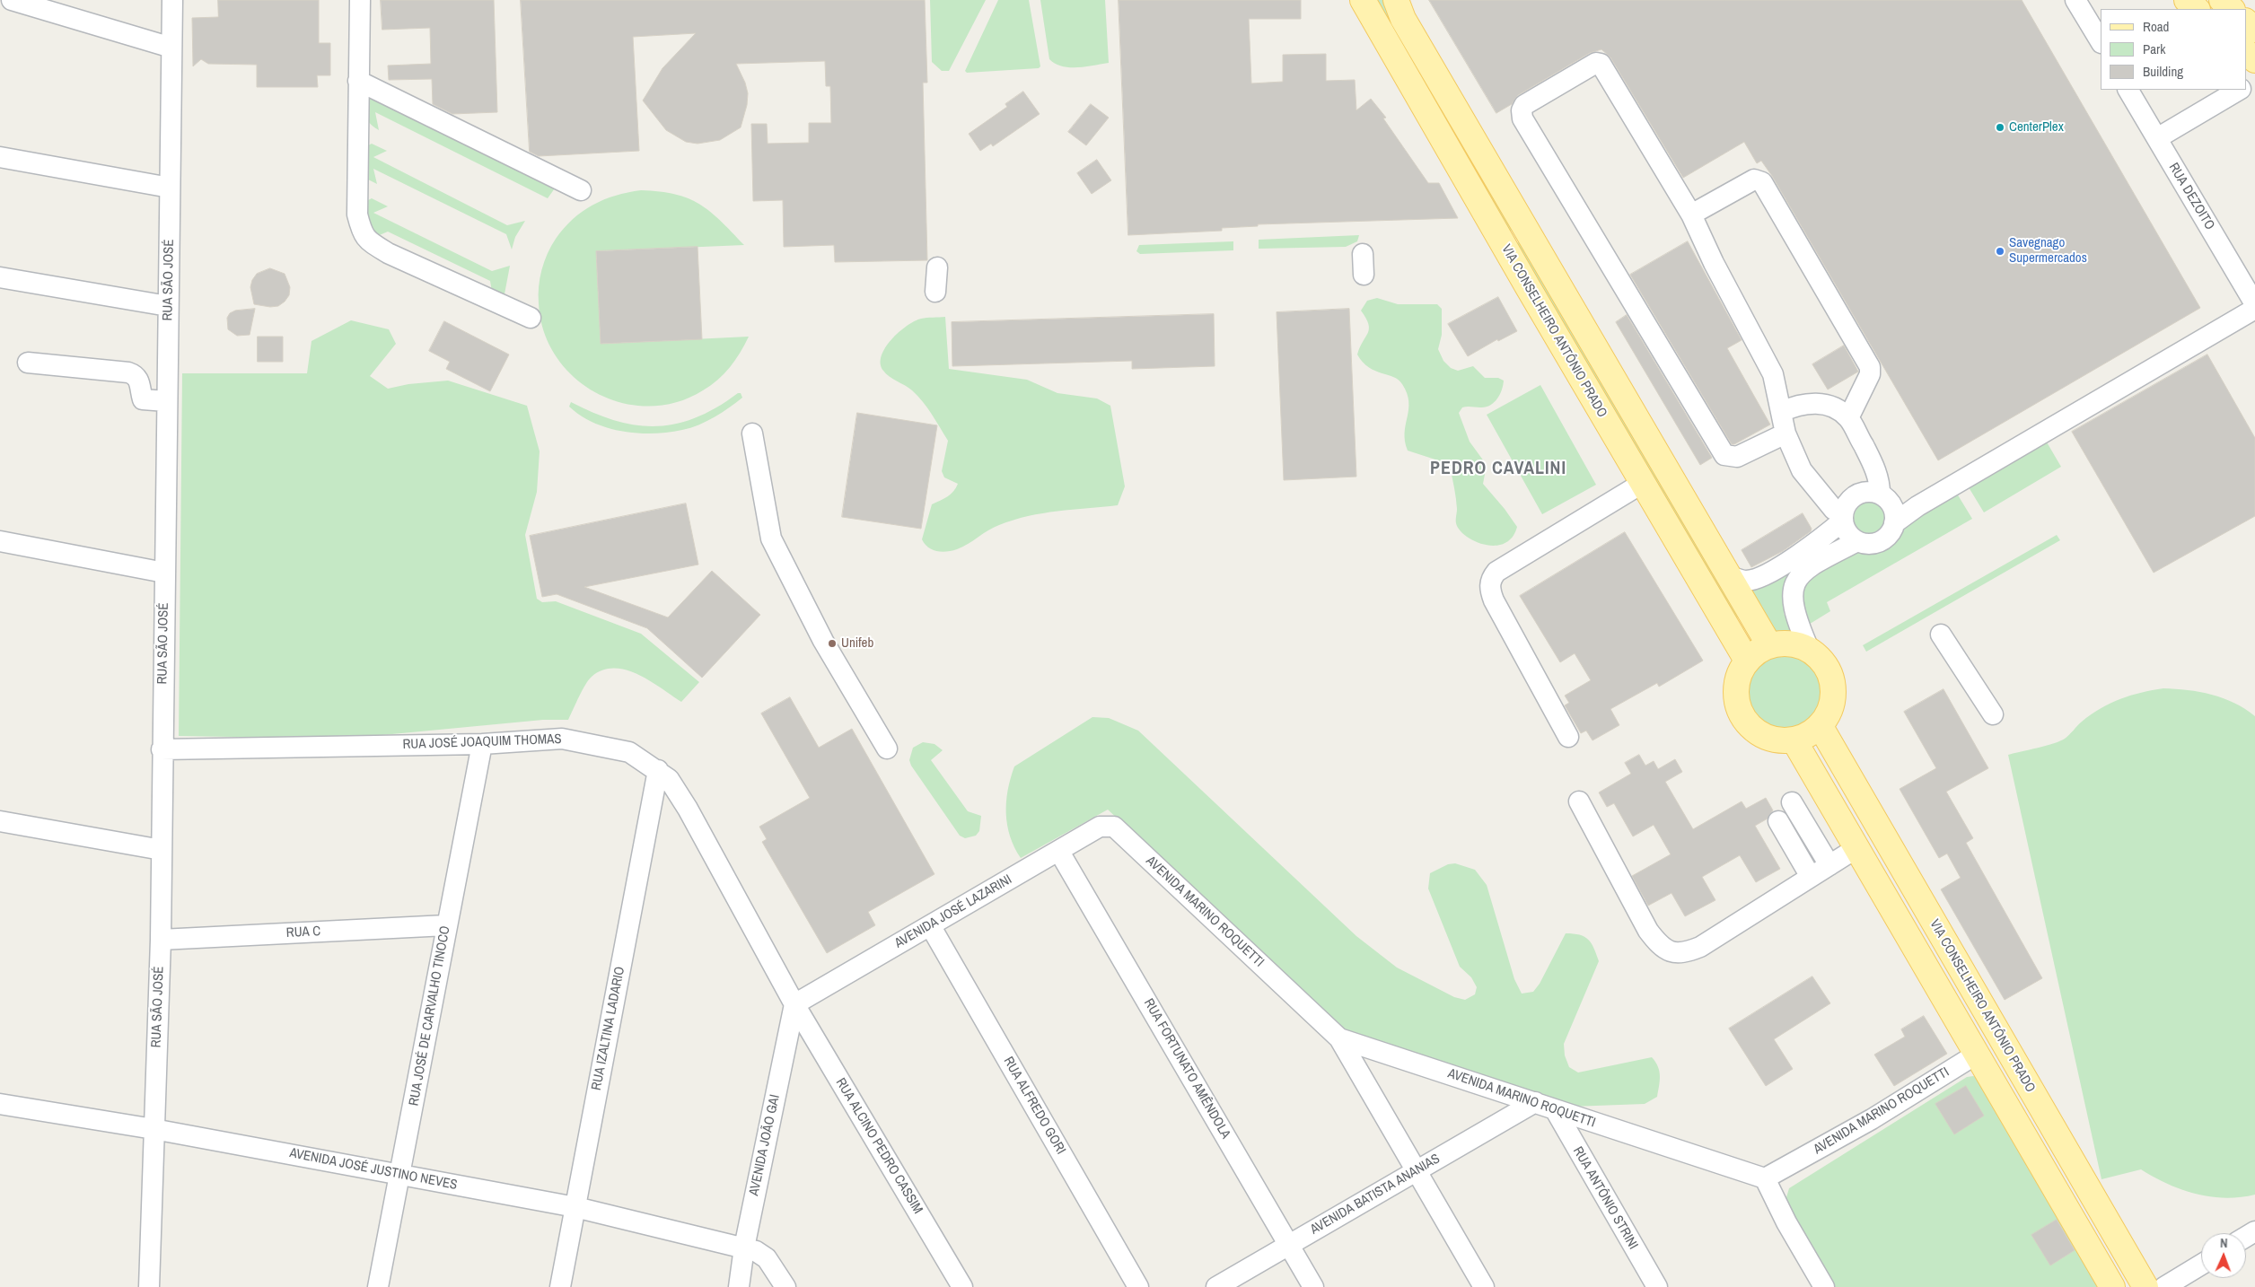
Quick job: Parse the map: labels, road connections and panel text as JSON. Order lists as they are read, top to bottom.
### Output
{
  "streets": {
    "main road": ["VIA CONSELHEIRO ANTÔNIO PRADO"],
    "street": [
      "RUA DEZOITO",
      "RUA SÃO JOSÉ",
      "RUA JOSÉ JOAQUIM THOMAS",
      "AVENIDA JOSÉ LAZARINI",
      "AVENIDA MARINO ROQUETTI",
      "RUA C",
      "RUA JOSÉ DE CARVALHO TINOCO",
      "RUA IZALTINA LADARIO",
      "RUA FORTUNATO AMÊNDOLA",
      "RUA ALFREDO GORI",
      "AVENIDA JOÃO GAI",
      "RUA ALCINO PEDRO CASSIM",
      "AVENIDA JOSÉ JUSTINO NEVES",
      "AVENIDA BATISTA ANANIAS",
      "RUA ANTÔNIO STRINI"
    ]
  },
  "crossings": [
    ["RUA SÃO JOSÉ", "RUA JOSÉ JOAQUIM THOMAS"],
    ["RUA SÃO JOSÉ", "RUA C"],
    ["RUA SÃO JOSÉ", "AVENIDA JOSÉ JUSTINO NEVES"],
    ["RUA JOSÉ JOAQUIM THOMAS", "AVENIDA JOSÉ LAZARINI"],
    ["RUA JOSÉ JOAQUIM THOMAS", "RUA JOSÉ DE CARVALHO TINOCO"],
    ["RUA JOSÉ JOAQUIM THOMAS", "RUA IZALTINA LADARIO"],
    ["RUA JOSÉ JOAQUIM THOMAS", "AVENIDA JOÃO GAI"],
    ["RUA JOSÉ JOAQUIM THOMAS", "RUA ALCINO PEDRO CASSIM"],
    ["AVENIDA JOSÉ LAZARINI", "AVENIDA MARINO ROQUETTI"],
    ["AVENIDA JOSÉ LAZARINI", "RUA FORTUNATO AMÊNDOLA"],
    ["AVENIDA JOSÉ LAZARINI", "RUA ALFREDO GORI"],
    ["AVENIDA JOSÉ LAZARINI", "AVENIDA JOÃO GAI"],
    ["AVENIDA JOSÉ LAZARINI", "RUA ALCINO PEDRO CASSIM"],
    ["AVENIDA MARINO ROQUETTI", "AVENIDA BATISTA ANANIAS"],
    ["AVENIDA MARINO ROQUETTI", "RUA ANTÔNIO STRINI"],
    ["RUA C", "RUA JOSÉ DE CARVALHO TINOCO"],
    ["RUA JOSÉ DE CARVALHO TINOCO", "AVENIDA JOSÉ JUSTINO NEVES"],
    ["RUA IZALTINA LADARIO", "AVENIDA JOSÉ JUSTINO NEVES"],
    ["RUA FORTUNATO AMÊNDOLA", "AVENIDA BATISTA ANANIAS"],
    ["AVENIDA JOÃO GAI", "RUA ALCINO PEDRO CASSIM"],
    ["AVENIDA JOÃO GAI", "AVENIDA JOSÉ JUSTINO NEVES"]
  ],
  "districts": ["PEDRO CAVALINI"],
  "places": ["CenterPlex", "Savegnago Supermercados", "Unifeb"],
  "legend": ["Road", "Park", "Building"],
  "north": "top"
}
